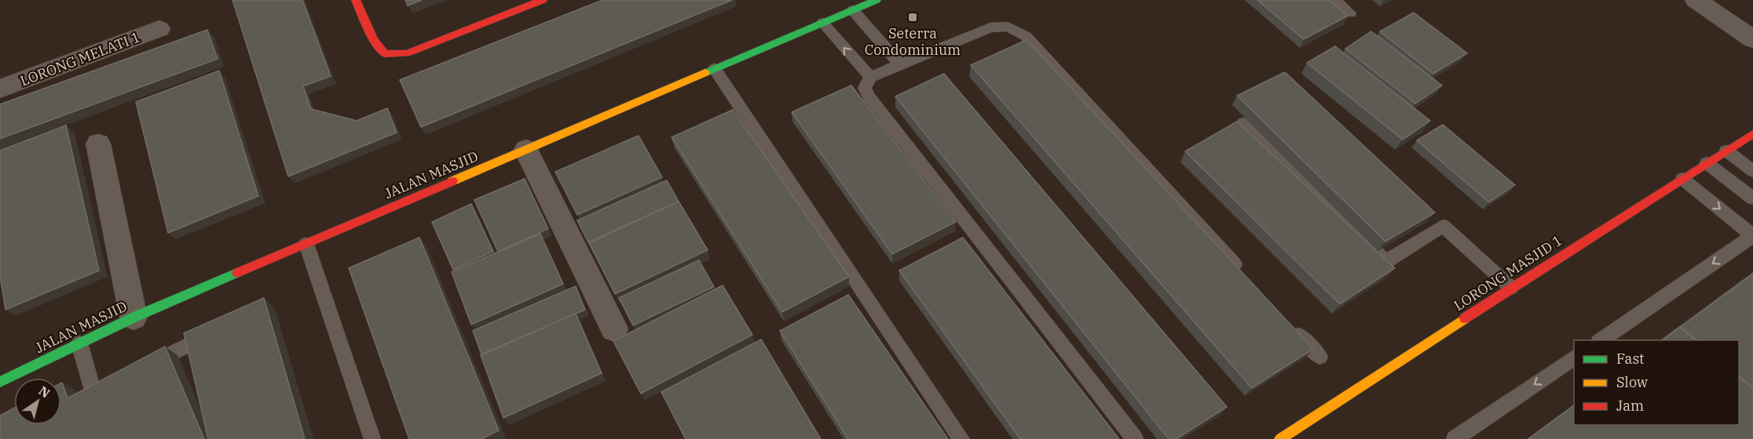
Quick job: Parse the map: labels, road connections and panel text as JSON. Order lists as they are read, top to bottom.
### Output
{
  "streets": {
    "street": ["LORONG MELATI 1", "JALAN MASJID", "LORONG MASJID 1"]
  },
  "places": {
    "transit": ["Seterra Condominium"]
  },
  "legend": ["Fast", "Slow", "Jam"],
  "north": "top right"
}
